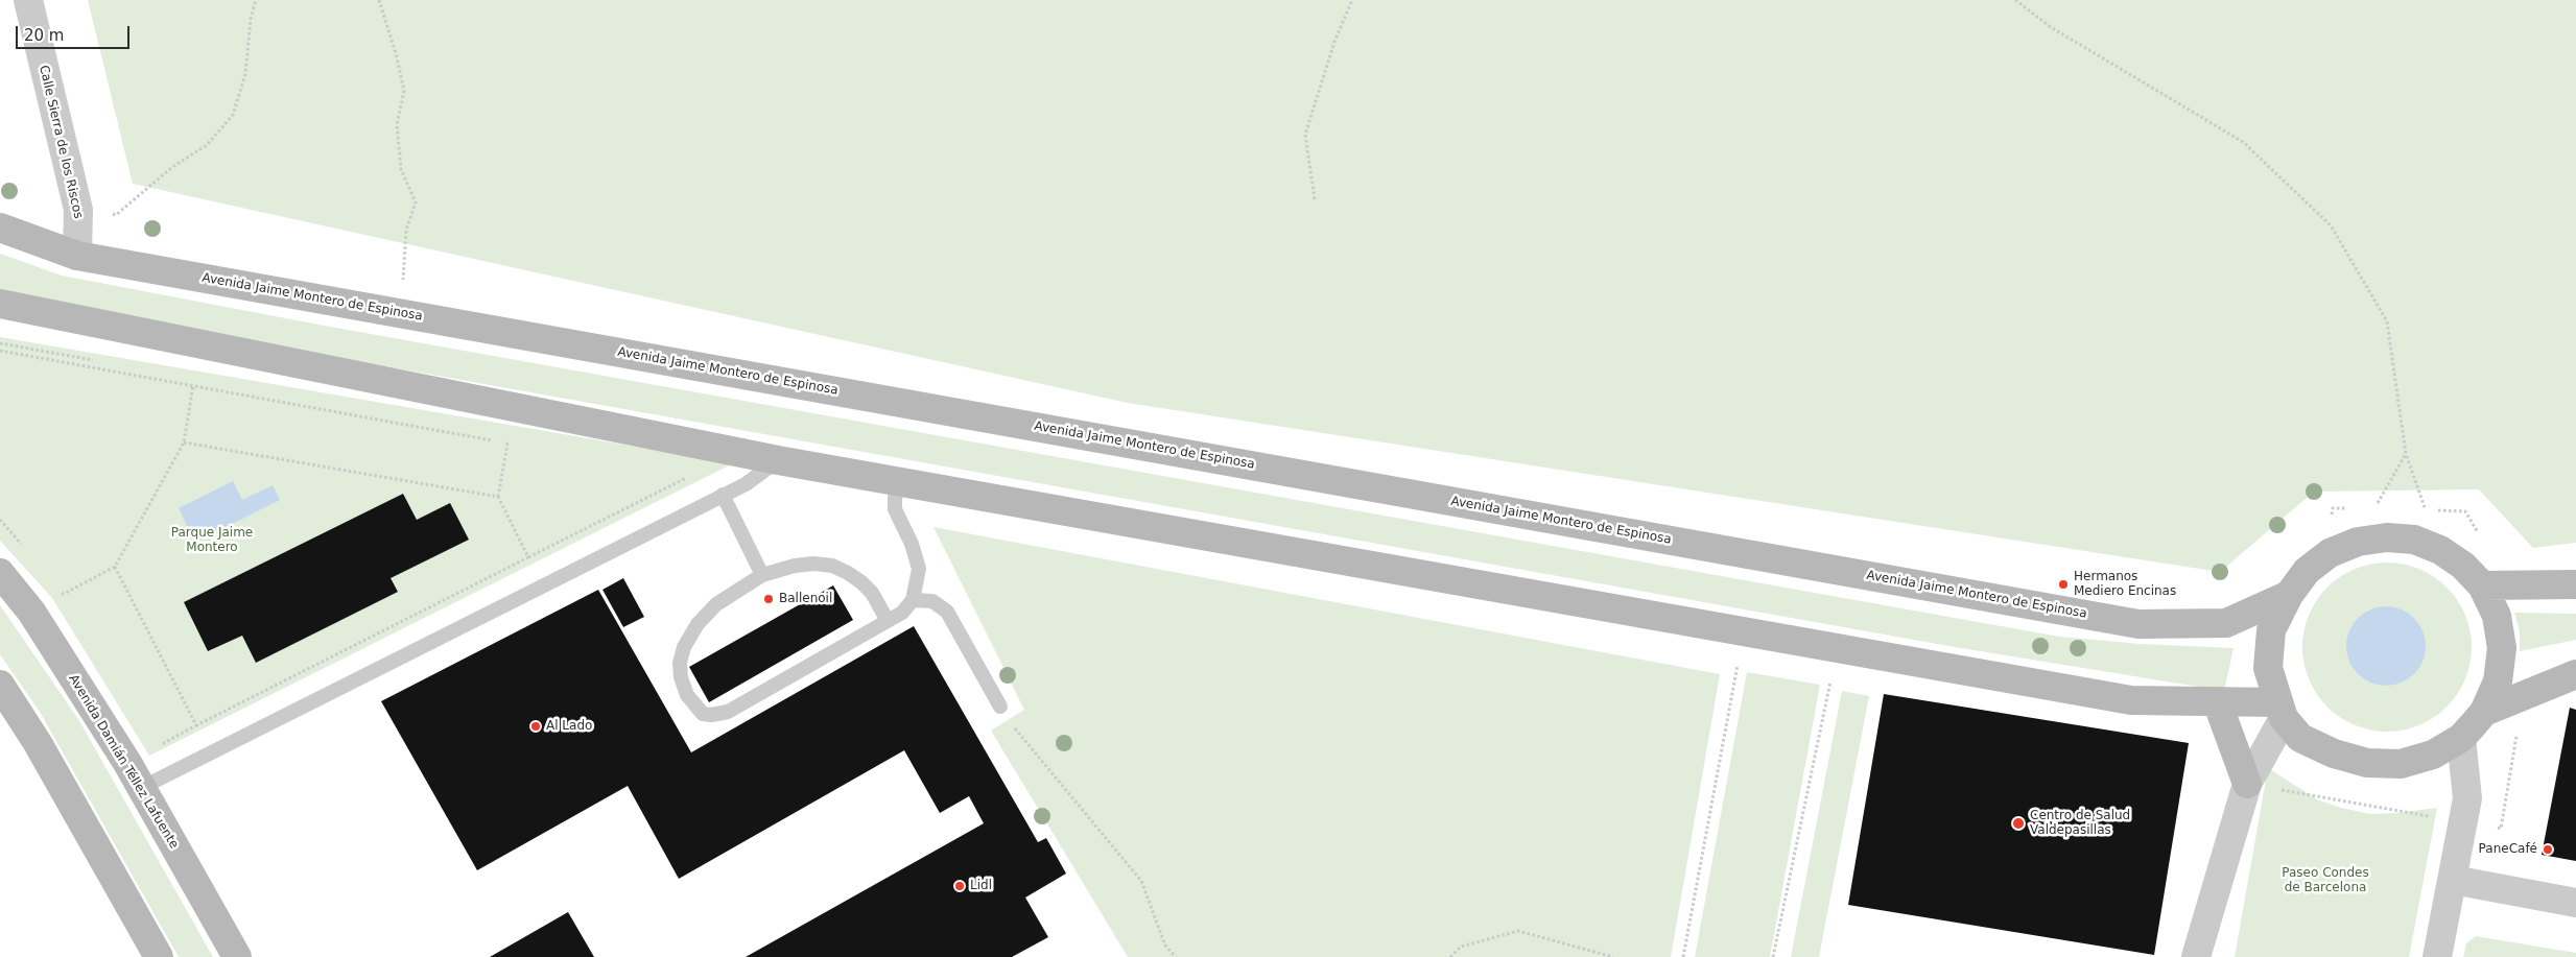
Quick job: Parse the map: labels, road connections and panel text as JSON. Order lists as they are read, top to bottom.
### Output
{
  "streets": {
    "main road": ["Avenida Jaime Montero de Espinosa", "Avenida Damián Téllez Lafuente"],
    "street": ["Calle Sierra de los Riscos"]
  },
  "crossings": [
    ["Calle Sierra de los Riscos", "Avenida Jaime Montero de Espinosa"]
  ],
  "parks": ["Parque Jaime Montero", "Paseo Condes de Barcelona"],
  "places": [
    "Hermanos Mediero Encinas",
    "Ballenoil",
    "Al Lado",
    "Centro de Salud Valdepasillas",
    "PaneCafé",
    "Lidl"
  ],
  "scale_bar": "20 m"
}
